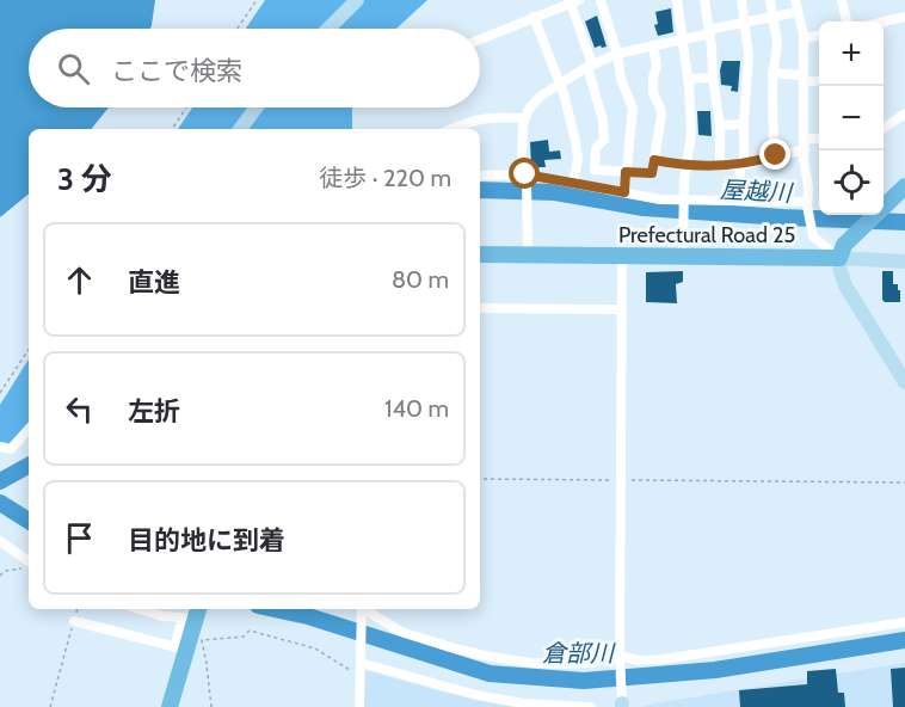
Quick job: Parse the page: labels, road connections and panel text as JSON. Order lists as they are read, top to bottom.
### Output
{
  "streets": {
    "main road": ["Prefectural Road 25"]
  },
  "water": ["屋越川", "倉部川"],
  "page": {
    "map_buttons": ["+", "−"],
    "search": "ここで検索",
    "heading": ["3 分", "徒歩 · 220 m"],
    "list": [
      ["直進", "80 m"],
      ["左折", "140 m"],
      "目的地に到着"
    ]
  }
}
